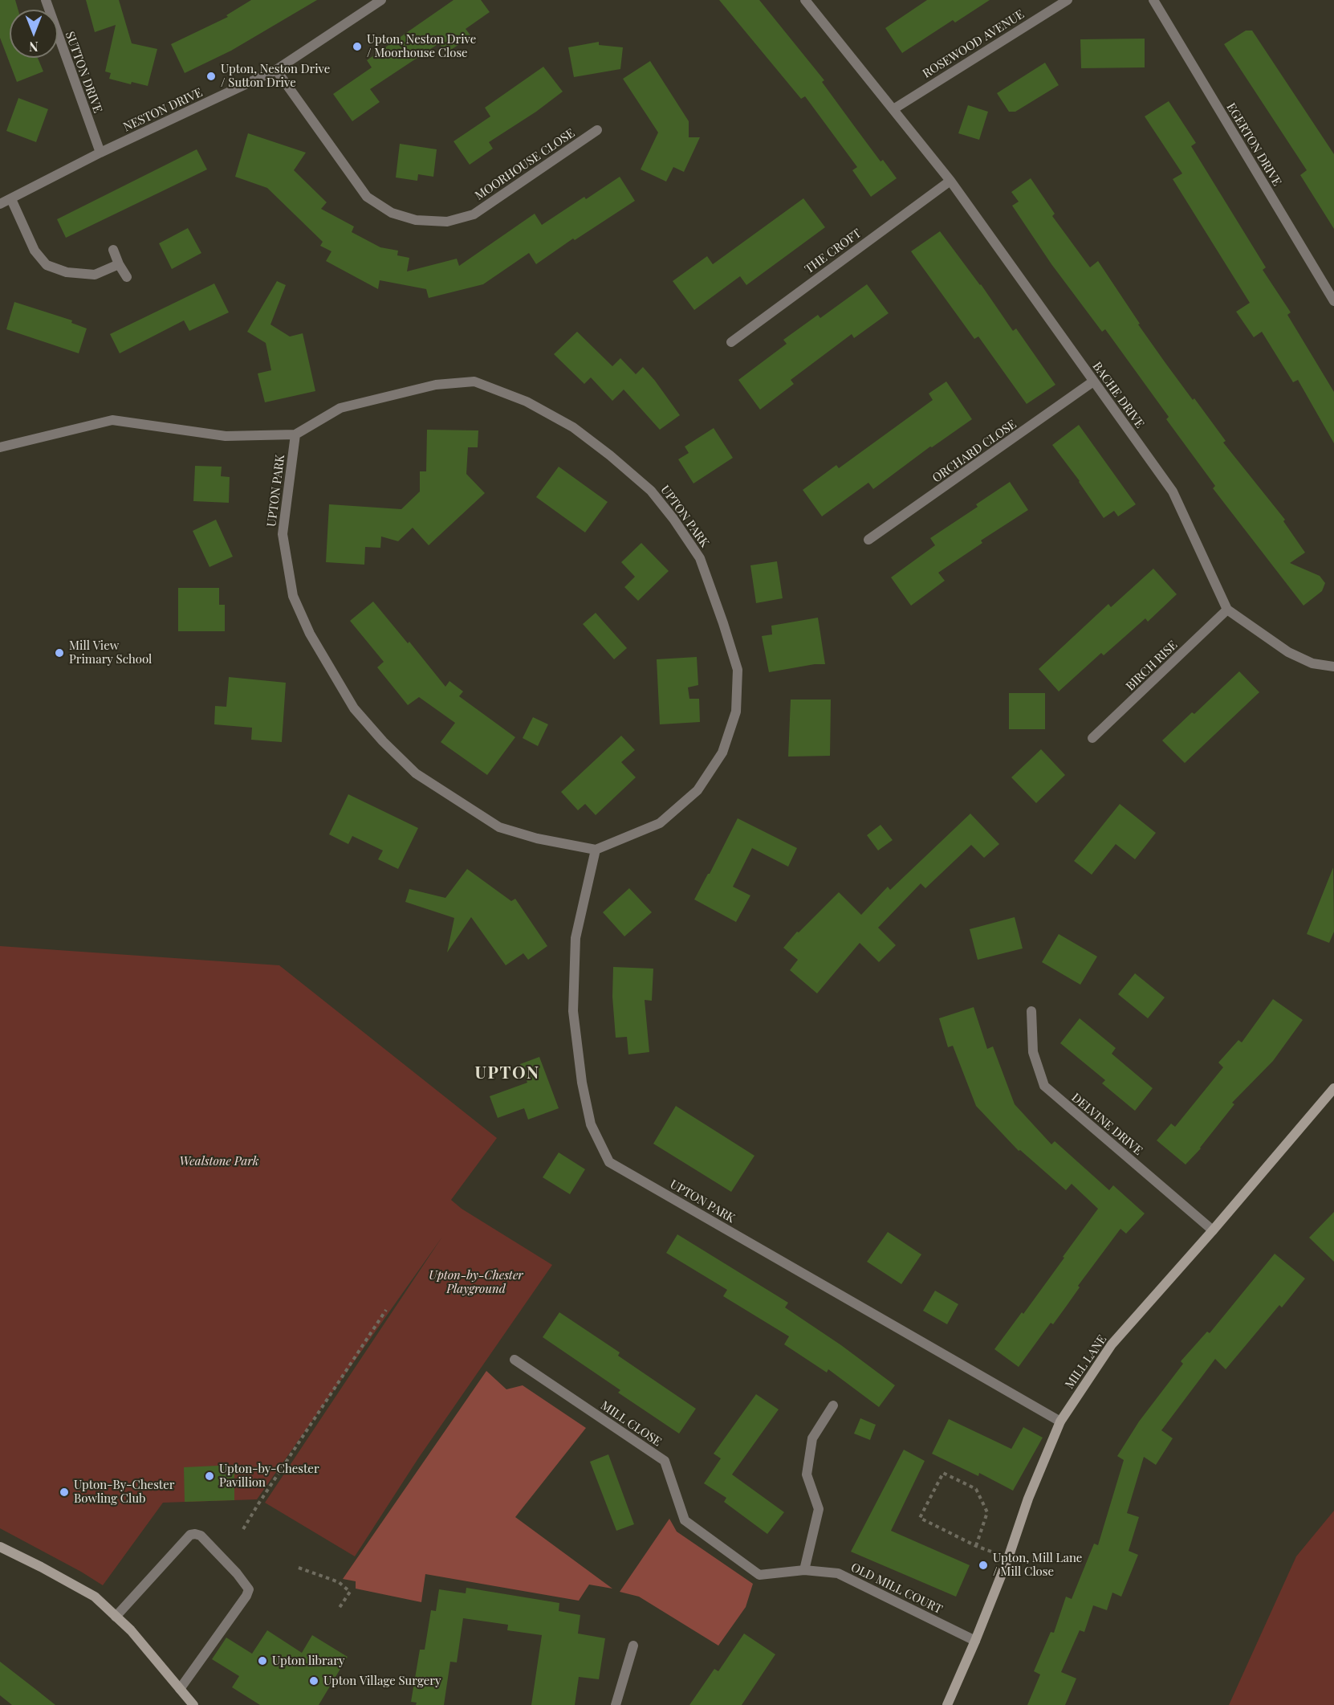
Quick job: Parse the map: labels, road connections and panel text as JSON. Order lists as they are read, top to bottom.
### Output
{
  "streets": {
    "street": [
      "ROSEWOOD AVENUE",
      "SUTTON DRIVE",
      "NESTON DRIVE",
      "EGERTON DRIVE",
      "MOORHOUSE CLOSE",
      "THE CROFT",
      "BACHE DRIVE",
      "ORCHARD CLOSE",
      "UPTON PARK",
      "BIRCH RISE",
      "DELVINE DRIVE",
      "MILL LANE",
      "MILL CLOSE",
      "OLD MILL COURT"
    ]
  },
  "crossings": [
    ["ROSEWOOD AVENUE", "BACHE DRIVE"],
    ["SUTTON DRIVE", "NESTON DRIVE"],
    ["NESTON DRIVE", "MOORHOUSE CLOSE"],
    ["THE CROFT", "BACHE DRIVE"],
    ["BACHE DRIVE", "ORCHARD CLOSE"],
    ["BACHE DRIVE", "BIRCH RISE"],
    ["UPTON PARK", "MILL LANE"],
    ["DELVINE DRIVE", "MILL LANE"],
    ["MILL LANE", "OLD MILL COURT"],
    ["MILL CLOSE", "OLD MILL COURT"]
  ],
  "districts": ["UPTON"],
  "parks": ["Wealstone Park", "Upton-by-Chester Playground"],
  "places": [
    "Upton, Neston Drive / Moorhouse Close",
    "Upton, Neston Drive / Sutton Drive",
    "Mill View Primary School",
    "Upton-by-Chester Pavillion",
    "Upton-By-Chester Bowling Club",
    "Upton, Mill Lane / Mill Close",
    "Upton library",
    "Upton Village Surgery"
  ],
  "north": "bottom"
}
